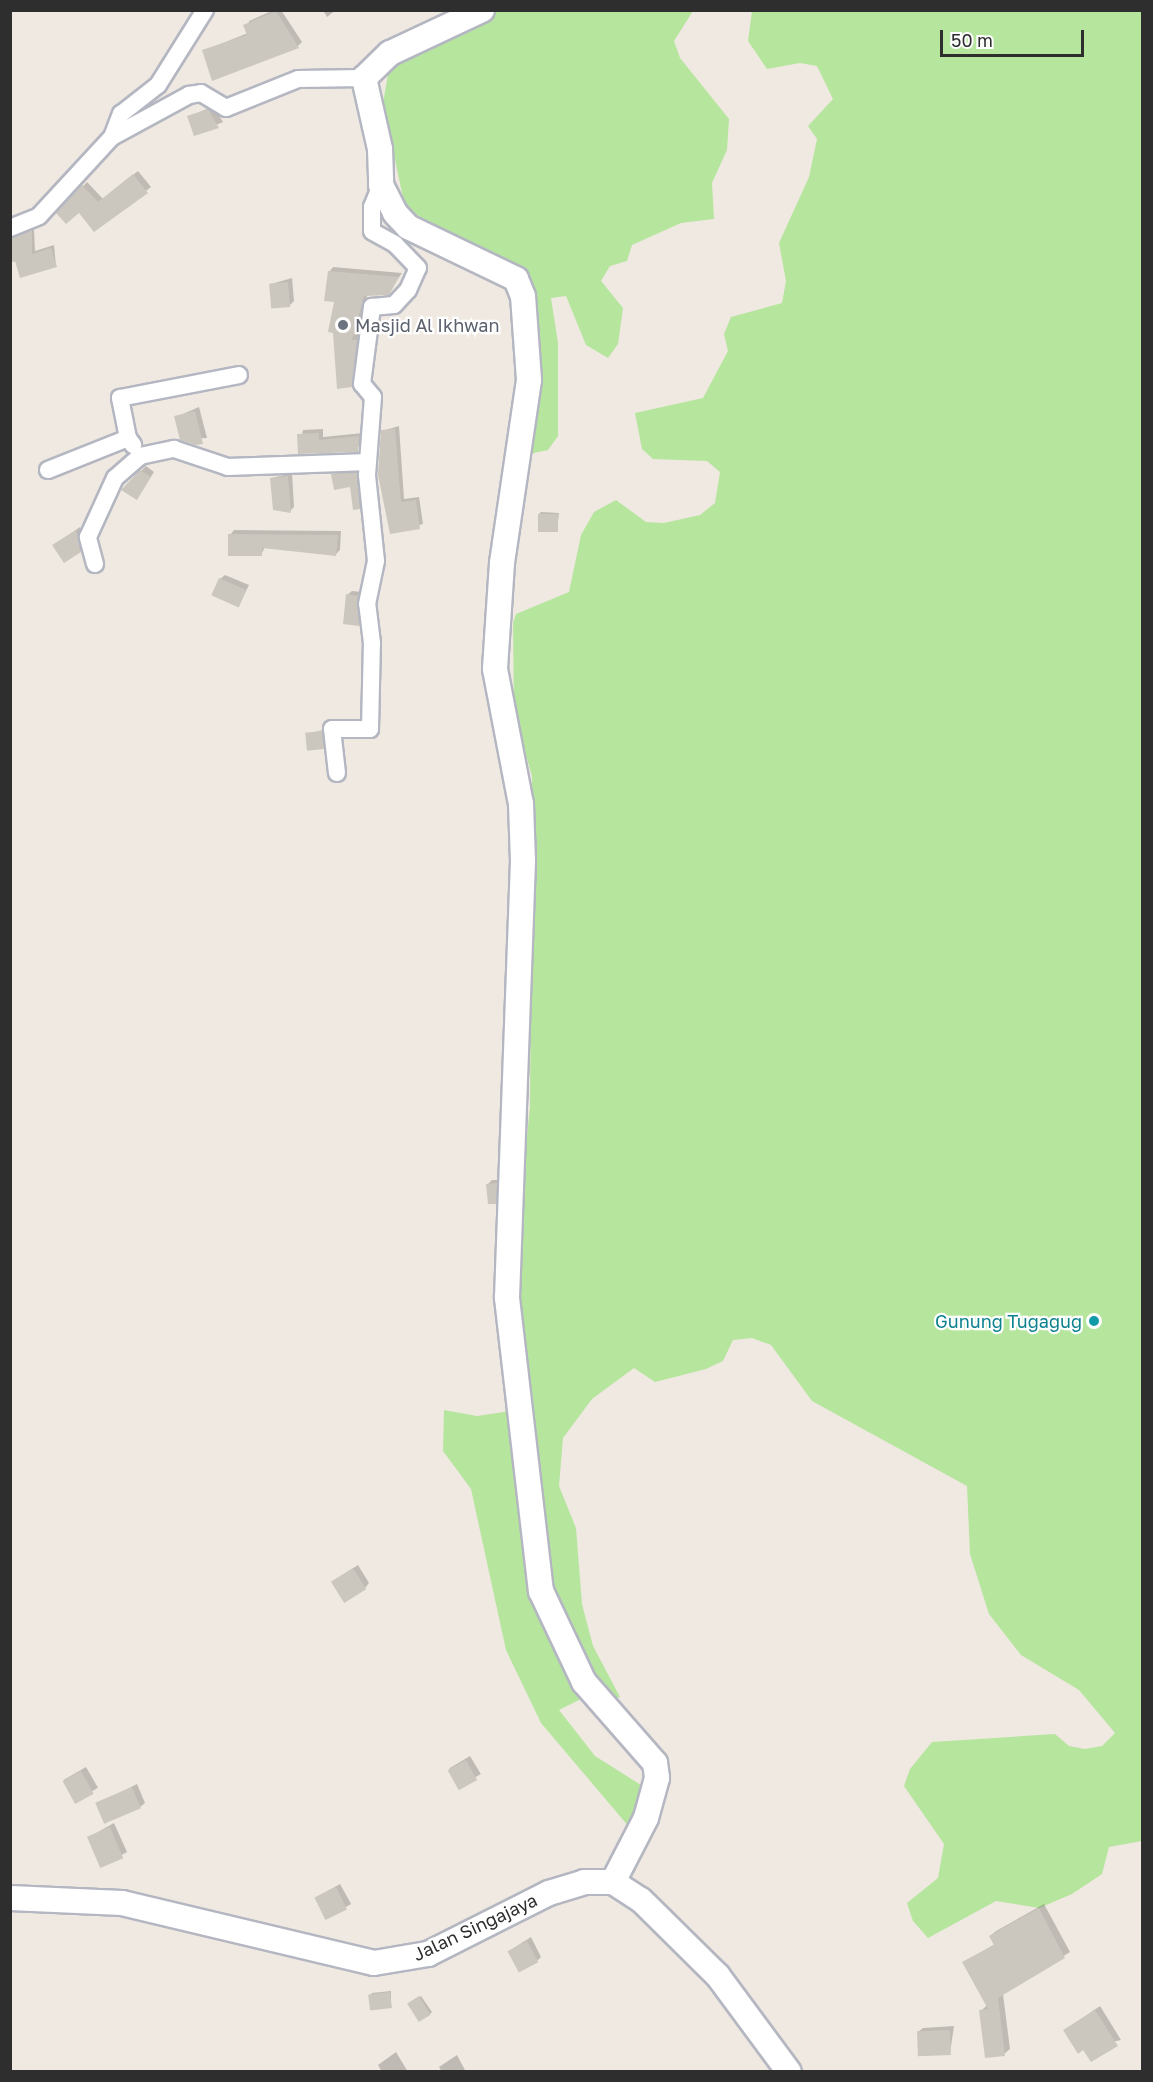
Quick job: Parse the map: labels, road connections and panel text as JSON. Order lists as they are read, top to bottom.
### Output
{
  "streets": {
    "street": ["Jalan Singajaya"]
  },
  "places": ["Masjid Al Ikhwan", "Gunung Tugagug"],
  "scale_bar": "50 m"
}
